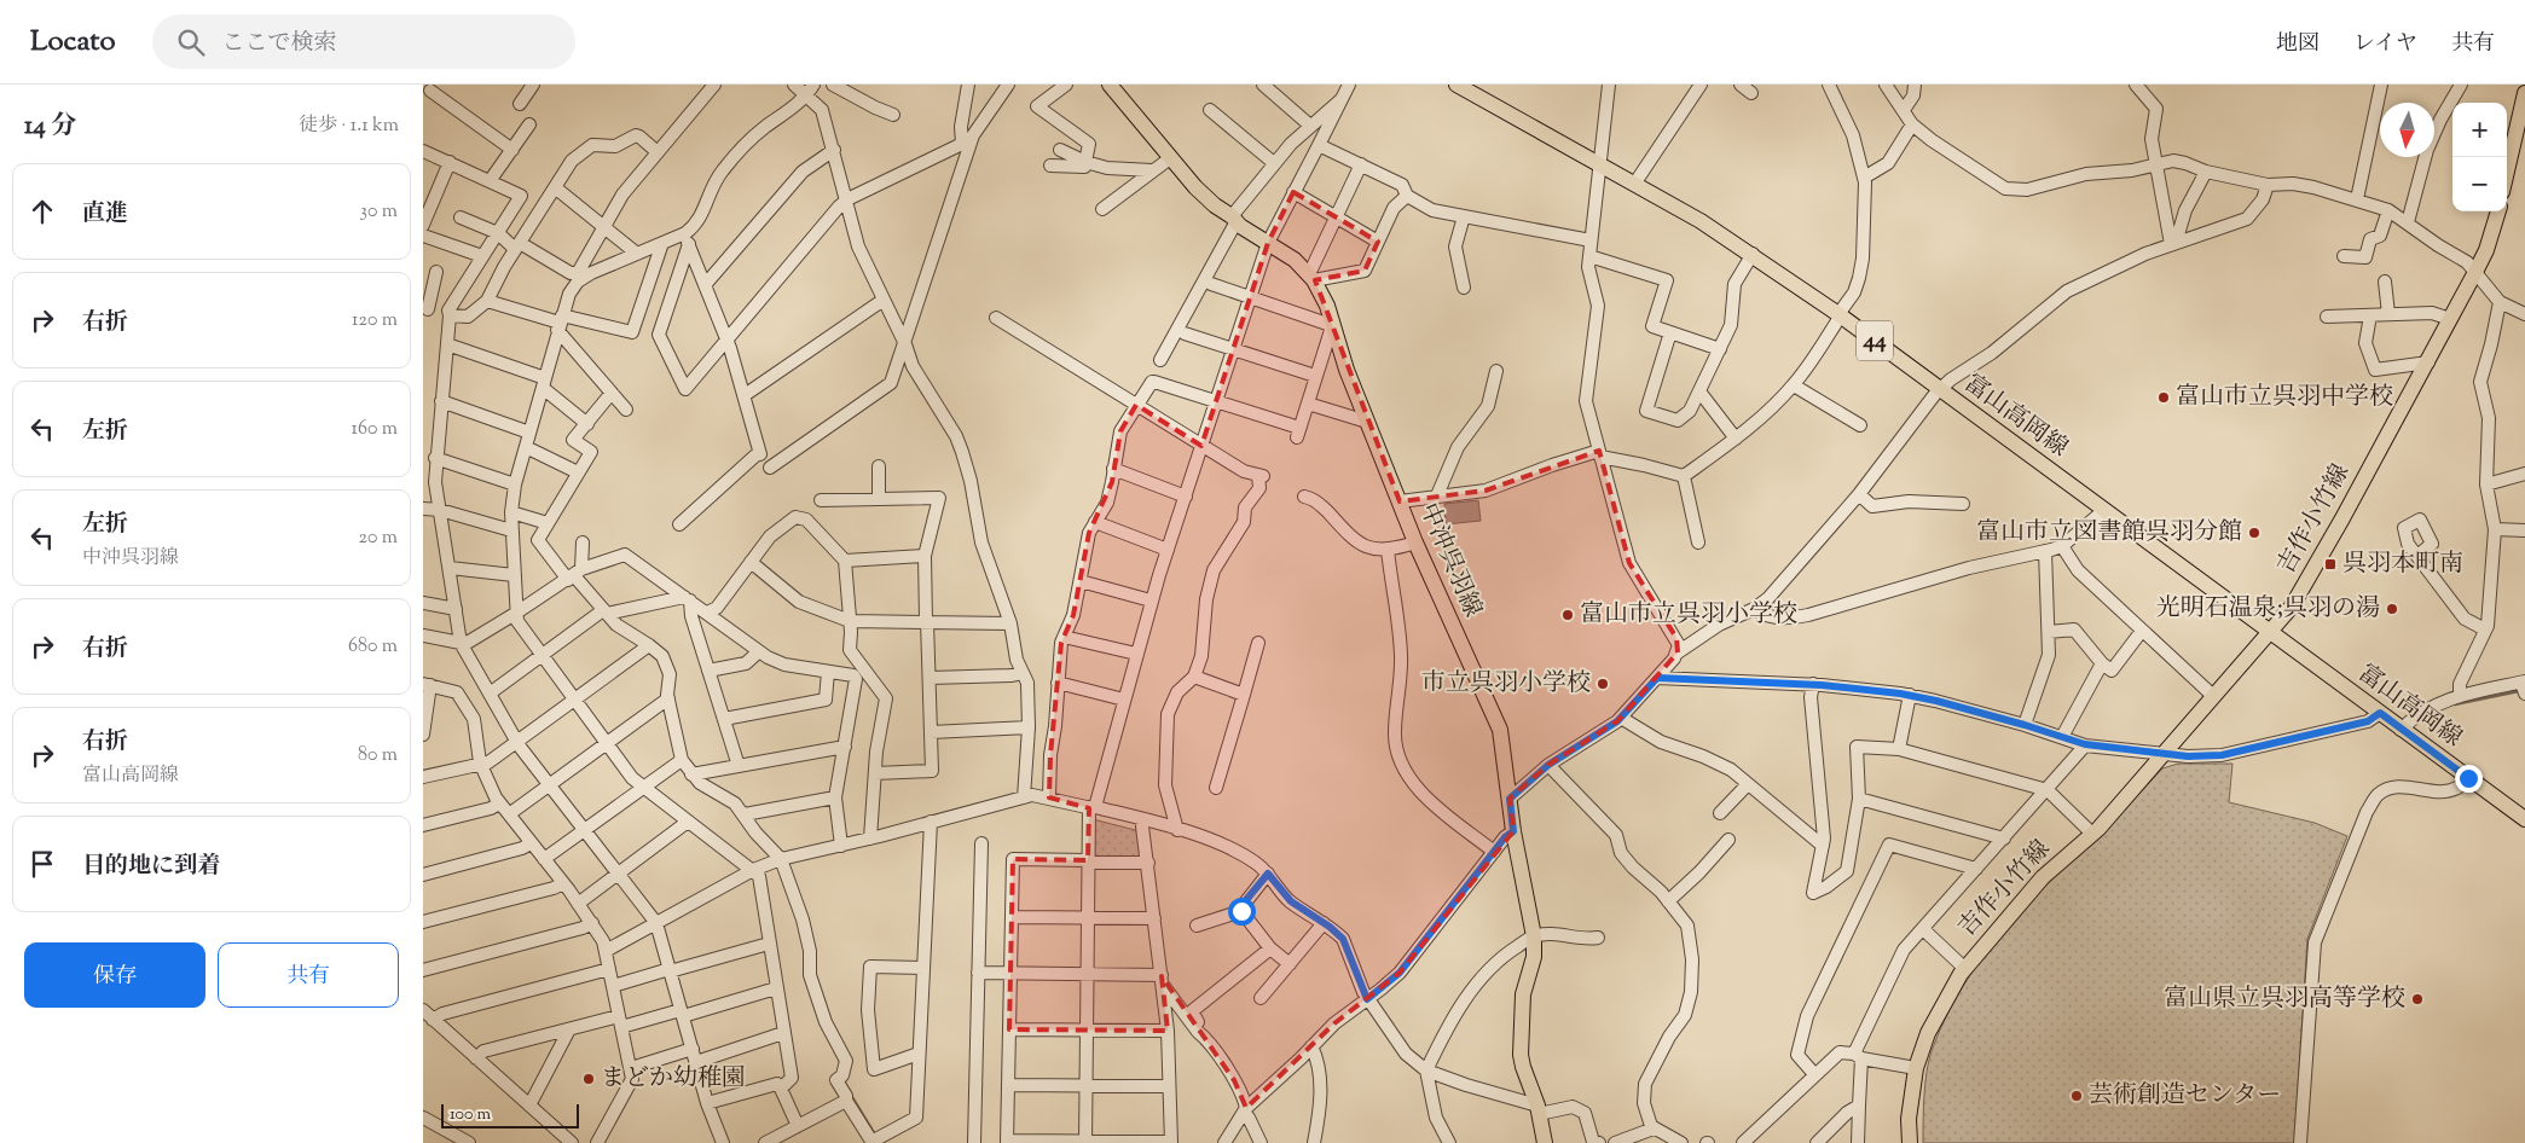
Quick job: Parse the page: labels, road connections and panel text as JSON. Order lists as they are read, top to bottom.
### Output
{
  "streets": {
    "main road": [
      "44",
      "富山高岡線",
      "吉作小竹線",
      "中沖呉羽線"
    ]
  },
  "crossings": [
    ["富山高岡線", "吉作小竹線"]
  ],
  "places": {
    "other": [
      "富山市立呉羽中学校",
      "富山市立図書館呉羽分館",
      "光明石温泉;呉羽の湯",
      "富山市立呉羽小学校",
      "市立呉羽小学校",
      "富山県立呉羽高等学校",
      "まどか幼稚園",
      "芸術創造センター"
    ],
    "transit": ["呉羽本町南"]
  },
  "scale_bar": "100 m",
  "north": "bottom",
  "page": {
    "header": "Locato",
    "search": "ここで検索",
    "nav": ["地図", "レイヤ", "共有"],
    "heading": ["14 分", "徒歩 · 1.1 km"],
    "map_buttons": ["+", "−"],
    "list": [
      ["直進", "30 m"],
      ["右折", "120 m"],
      ["左折", "160 m"],
      ["左折", "中沖呉羽線", "20 m"],
      ["右折", "680 m"],
      ["右折", "富山高岡線", "80 m"],
      "目的地に到着"
    ],
    "buttons": ["保存", "共有"],
    "scale": "100 m"
  }
}
